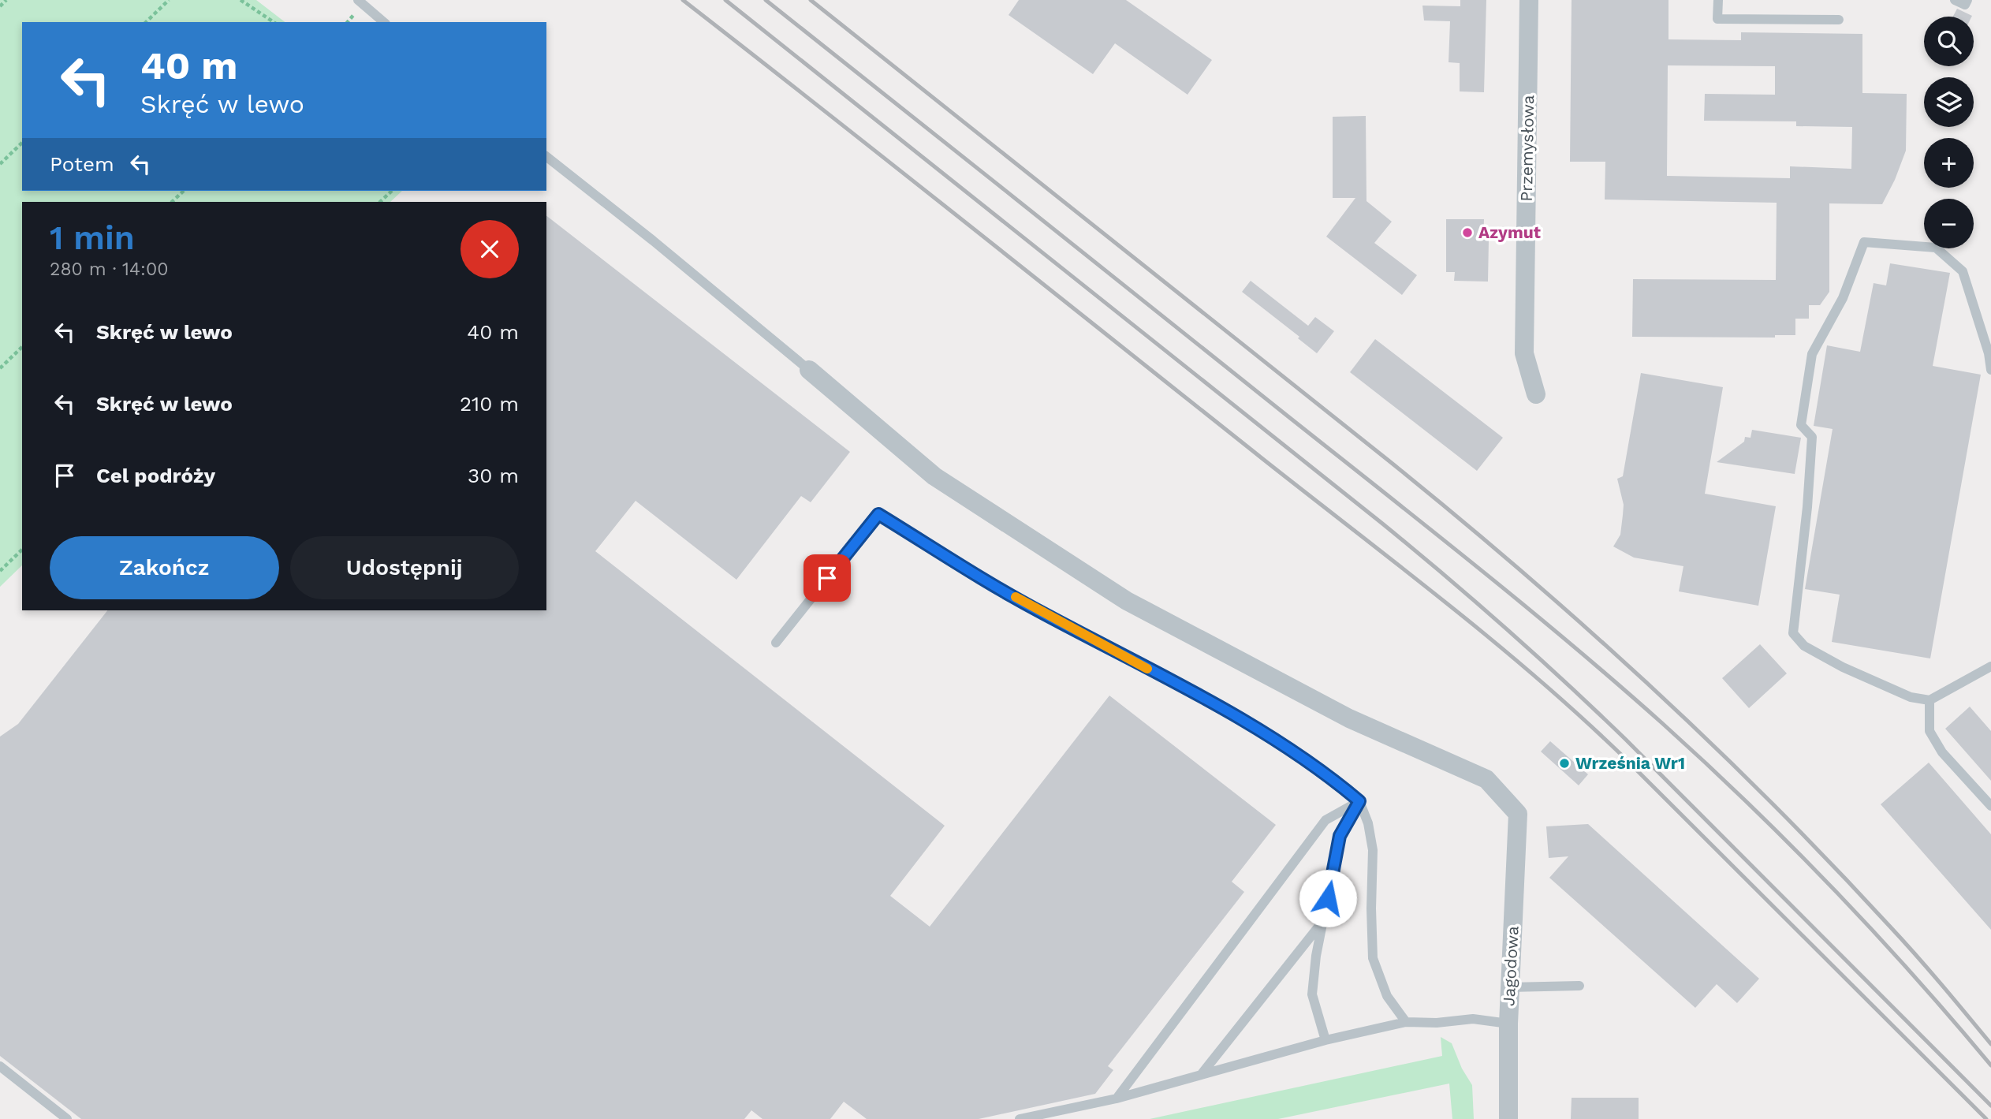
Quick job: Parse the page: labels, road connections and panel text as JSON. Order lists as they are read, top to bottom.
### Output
{
  "streets": {
    "street": ["Przemysłowa", "Jagodowa"]
  },
  "places": ["Azymut", "Września Wr1"],
  "page": {
    "map_buttons": ["+", "−"],
    "turn": ["40 m", "Skręć w lewo"],
    "then": "Potem",
    "heading": ["1 min", "280 m · 14:00"],
    "list": [
      {
        "name": "Skręć w lewo",
        "value": "40 m"
      },
      {
        "name": "Skręć w lewo",
        "value": "210 m"
      },
      {
        "name": "Cel podróży",
        "value": "30 m"
      }
    ],
    "buttons": ["Zakończ", "Udostępnij"]
  }
}
